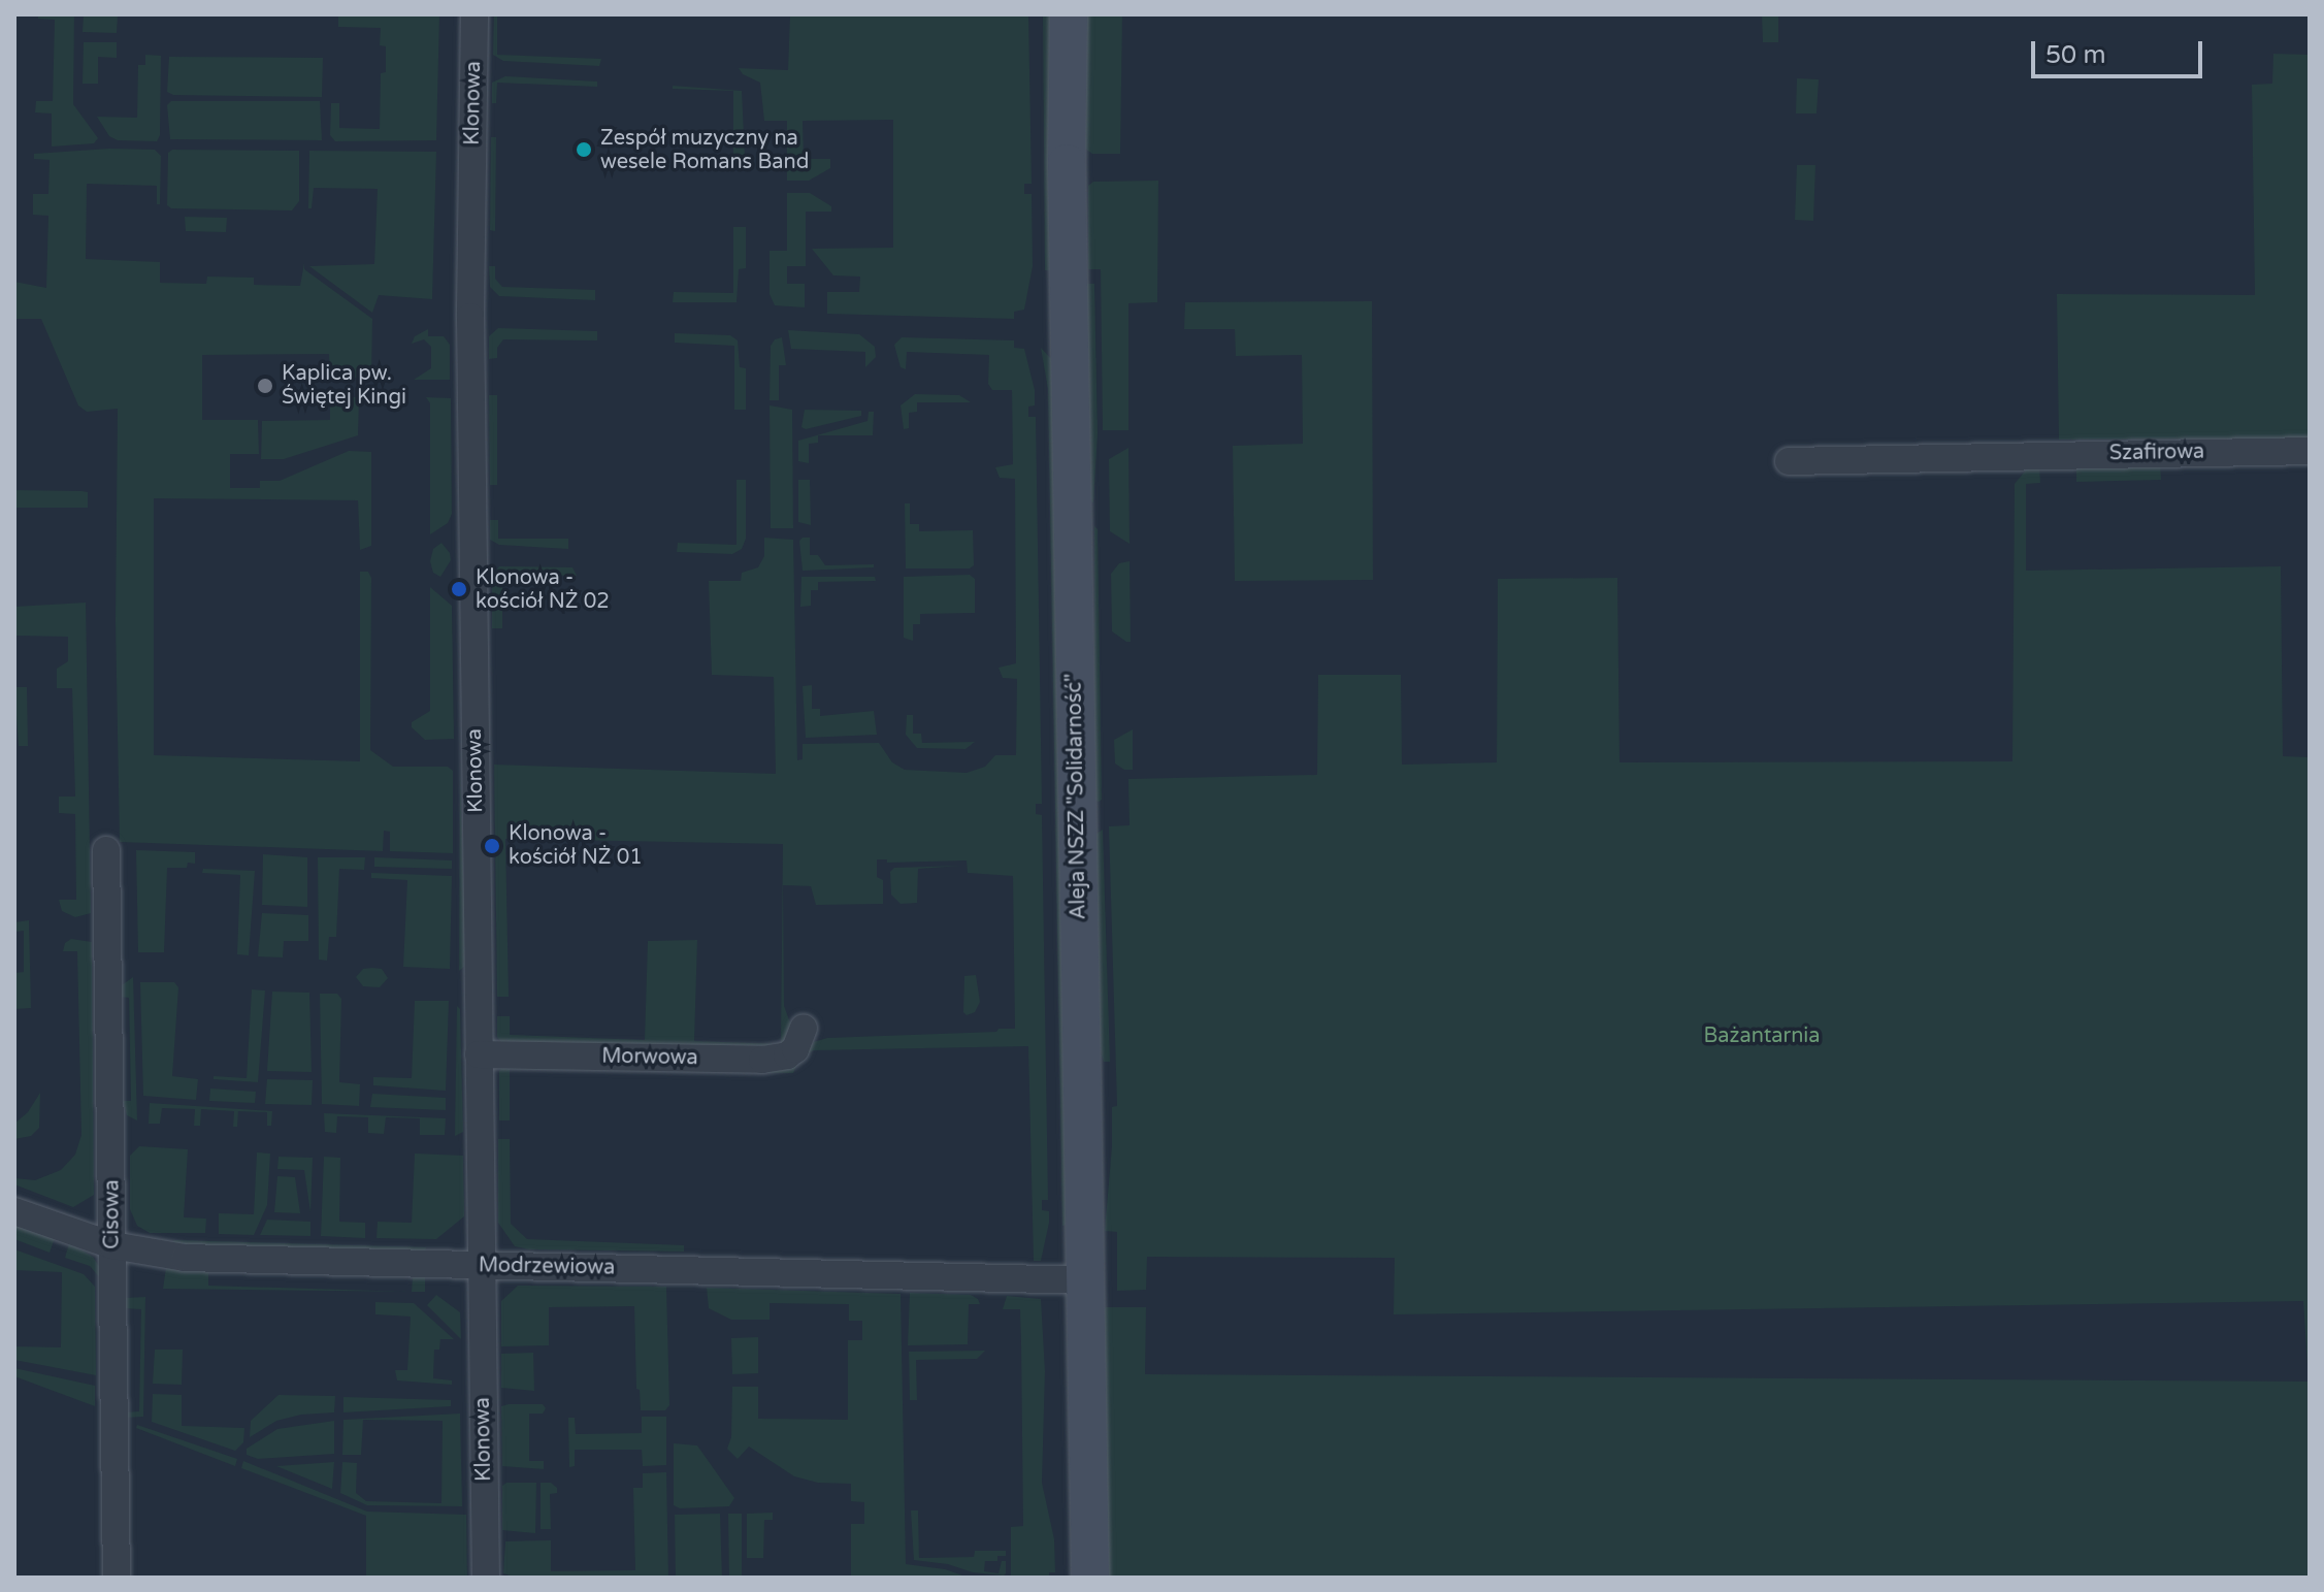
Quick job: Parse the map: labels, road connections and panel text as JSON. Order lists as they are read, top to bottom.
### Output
{
  "streets": {
    "street": [
      "Klonowa",
      "Szafirowa",
      "Aleja NSZZ \"Solidarność\"",
      "Morwowa",
      "Cisowa",
      "Modrzewiowa"
    ]
  },
  "crossings": [
    ["Klonowa", "Morwowa"],
    ["Klonowa", "Modrzewiowa"],
    ["Aleja NSZZ \"Solidarność\"", "Modrzewiowa"],
    ["Cisowa", "Modrzewiowa"]
  ],
  "parks": ["Bażantarnia"],
  "places": [
    "Zespół muzyczny na wesele Romans Band",
    "Kaplica pw. Świętej Kingi",
    "Klonowa - kościół NŻ 02",
    "Klonowa - kościół NŻ 01"
  ],
  "scale_bar": "50 m"
}
